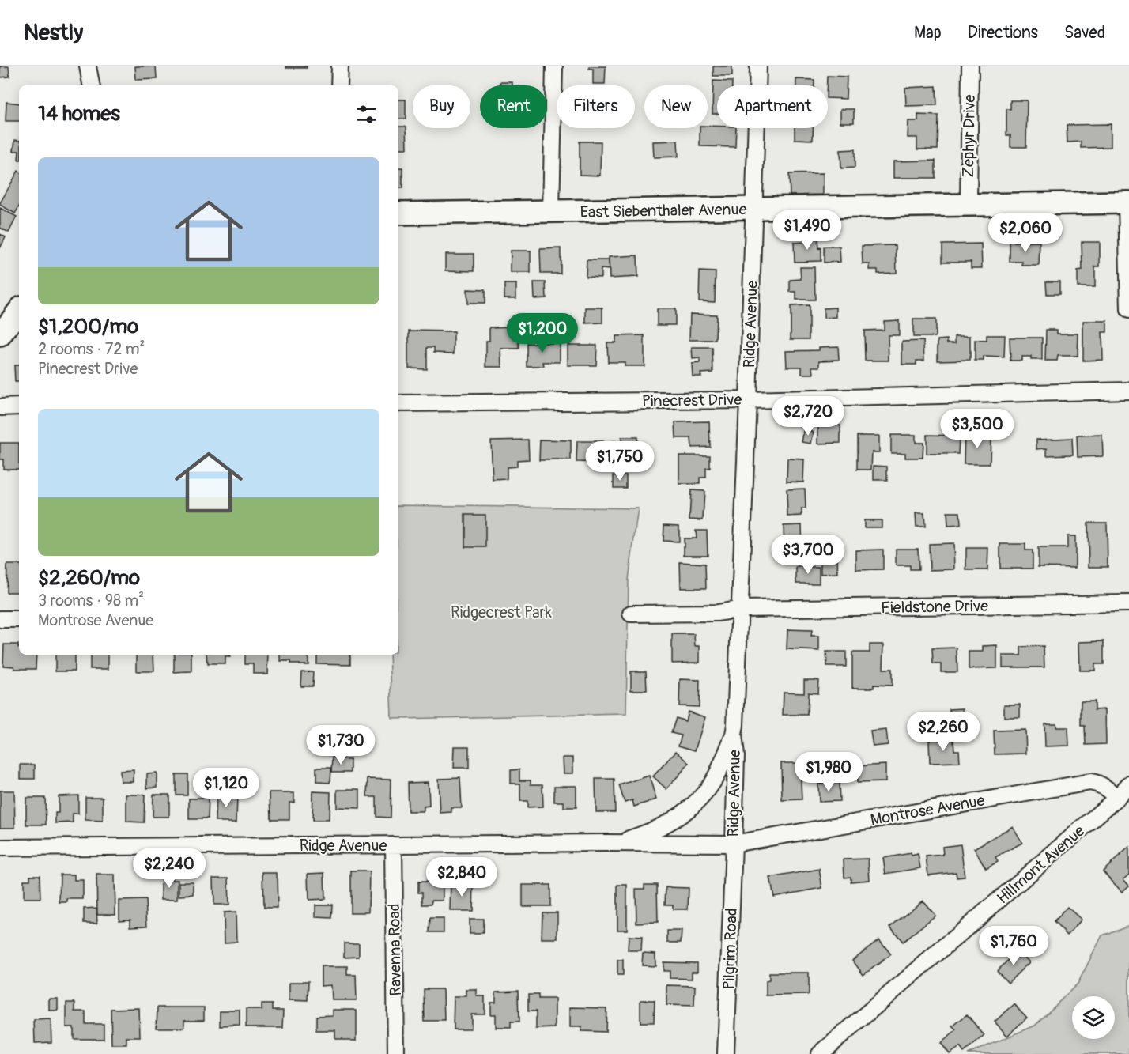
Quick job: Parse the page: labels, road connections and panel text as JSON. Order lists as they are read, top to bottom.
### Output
{
  "streets": {
    "main road": ["East Siebenthaler Avenue"],
    "street": [
      "Zephyr Drive",
      "Ridge Avenue",
      "Pinecrest Drive",
      "Fieldstone Drive",
      "Montrose Avenue",
      "Hillmont Avenue",
      "Pilgrim Road",
      "Ravenna Road"
    ]
  },
  "crossings": [
    ["Zephyr Drive", "East Siebenthaler Avenue"],
    ["East Siebenthaler Avenue", "Ridge Avenue"],
    ["Ridge Avenue", "Pinecrest Drive"],
    ["Ridge Avenue", "Fieldstone Drive"],
    ["Ridge Avenue", "Montrose Avenue"],
    ["Ridge Avenue", "Pilgrim Road"],
    ["Ridge Avenue", "Ravenna Road"],
    ["Montrose Avenue", "Hillmont Avenue"],
    ["Montrose Avenue", "Pilgrim Road"]
  ],
  "parks": ["Ridgecrest Park"],
  "page": {
    "header": "Nestly",
    "nav": ["Map", "Directions", "Saved"],
    "chip": [
      "Buy",
      "Rent",
      "Filters",
      "New",
      "Apartment"
    ],
    "heading": "14 homes",
    "list": [
      {
        "name": "$1,200/mo",
        "note": "2 rooms · 72 m² · Pinecrest Drive"
      },
      {
        "name": "$2,260/mo",
        "note": "3 rooms · 98 m² · Montrose Avenue"
      }
    ],
    "price": [
      "$1,490",
      "$2,060",
      "$1,200",
      "$2,720",
      "$3,500",
      "$1,750",
      "$3,700",
      "$2,260",
      "$1,730",
      "$1,980",
      "$1,120",
      "$2,240",
      "$2,840",
      "$1,760"
    ]
  }
}
